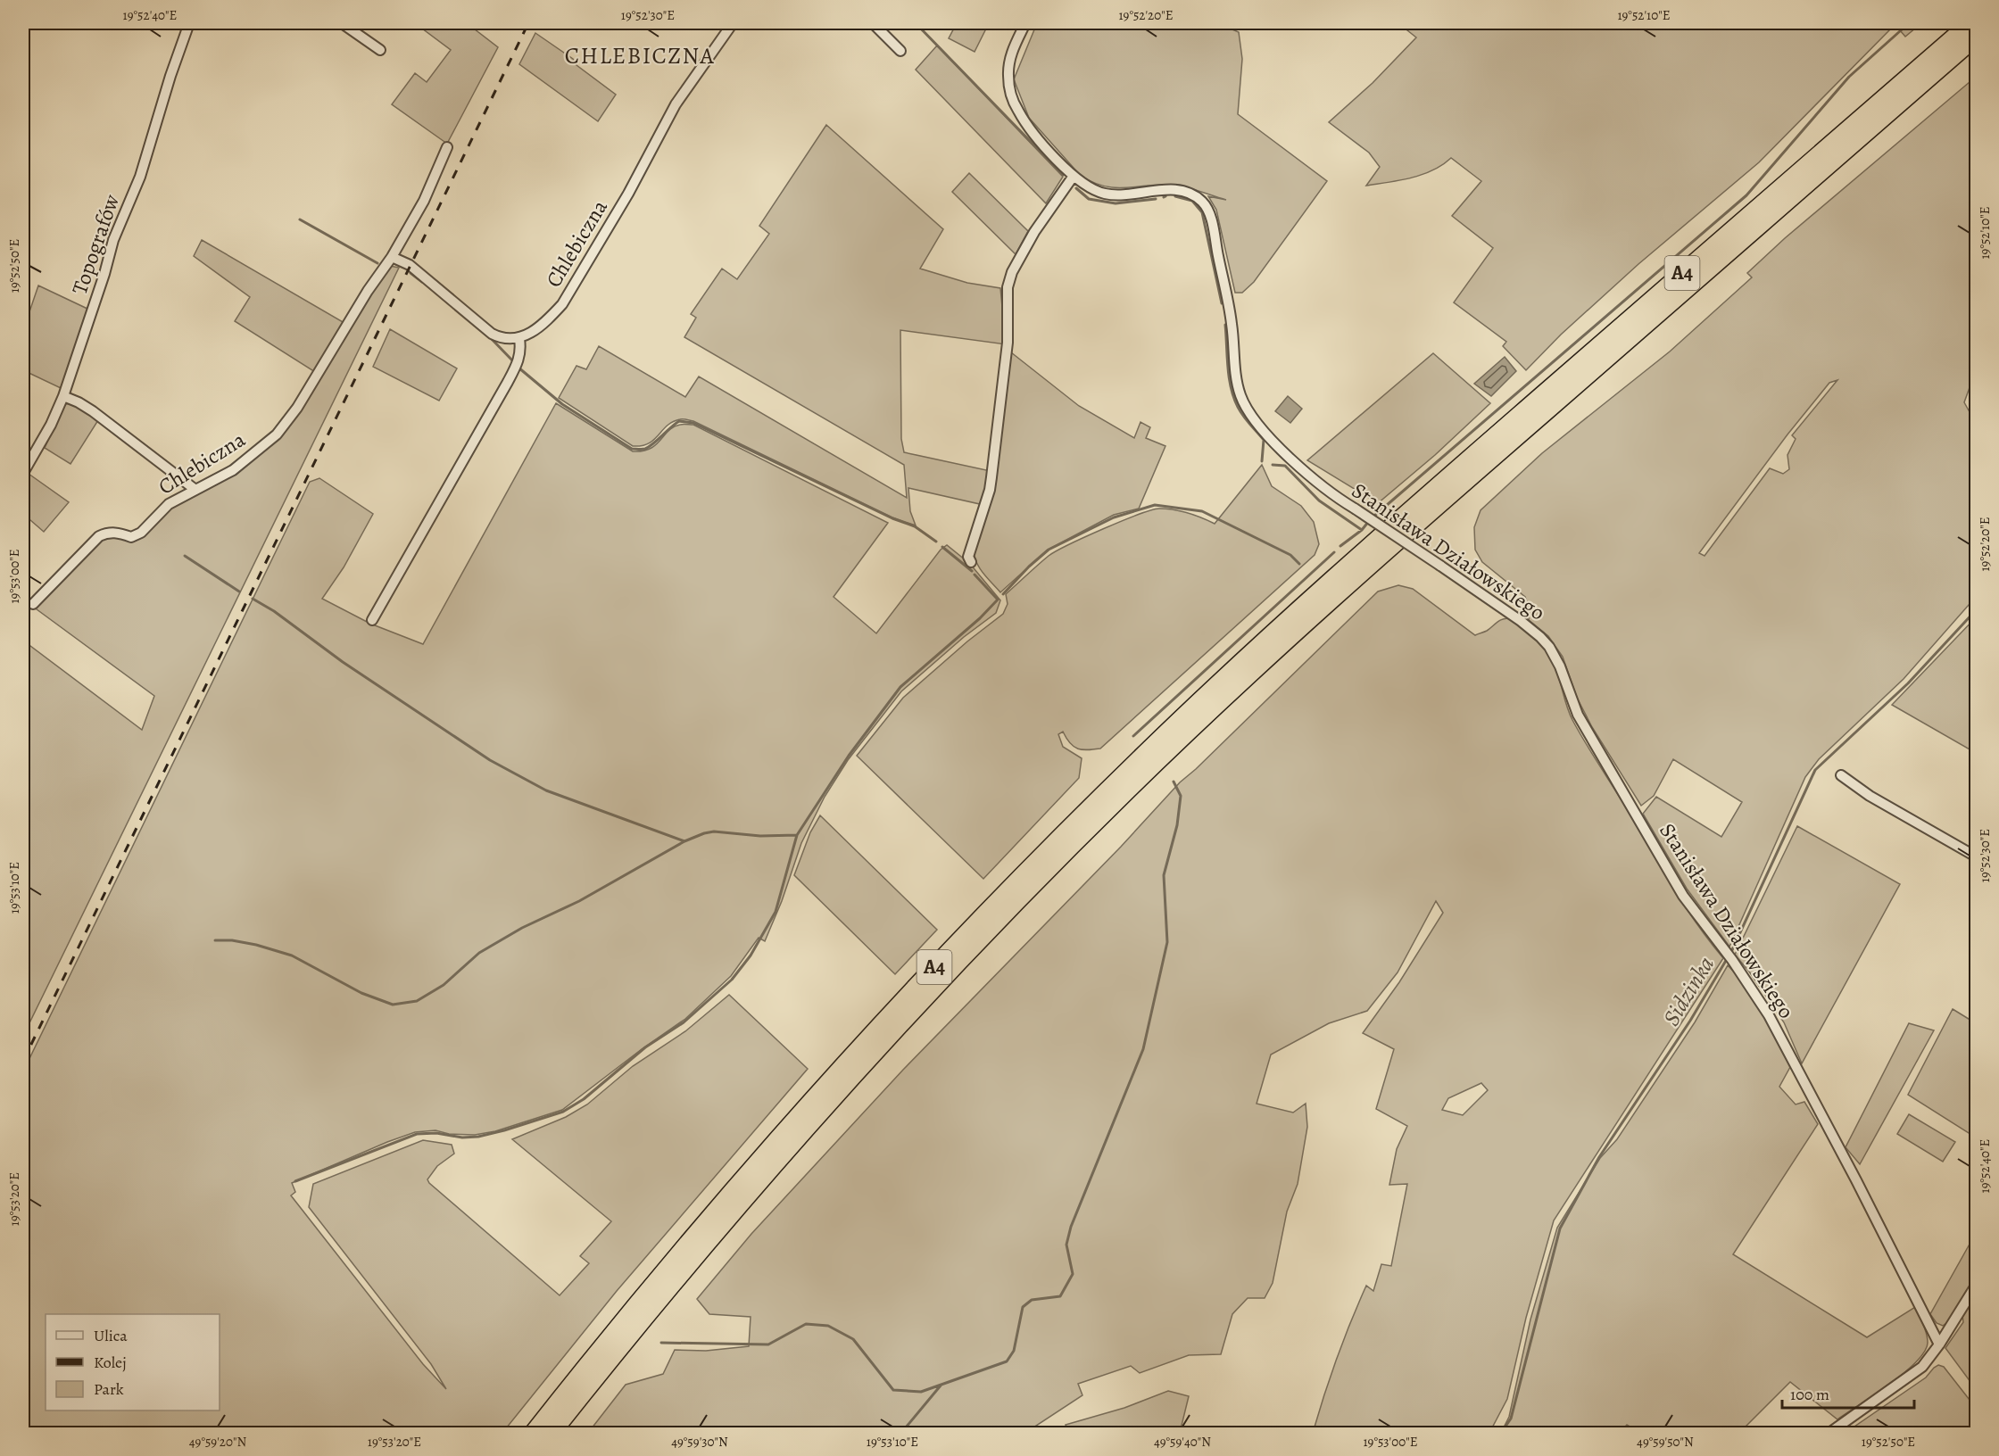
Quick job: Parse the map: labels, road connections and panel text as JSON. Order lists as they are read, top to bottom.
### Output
{
  "streets": {
    "highway": ["A4"],
    "street": ["Chlebiczna", "Topografów", "Stanisława Działowskiego"]
  },
  "districts": ["CHLEBICZNA"],
  "water": ["Sidzinka"],
  "legend": ["Ulica", "Kolej", "Park"],
  "scale_bar": "100 m",
  "coordinates": [
    "19°52'40\"E",
    "19°52'30\"E",
    "19°52'20\"E",
    "19°52'10\"E",
    "19°52'50\"E",
    "19°53'00\"E",
    "19°53'10\"E",
    "19°53'20\"E",
    "49°59'20\"N",
    "49°59'30\"N",
    "49°59'40\"N",
    "49°59'50\"N"
  ]
}
